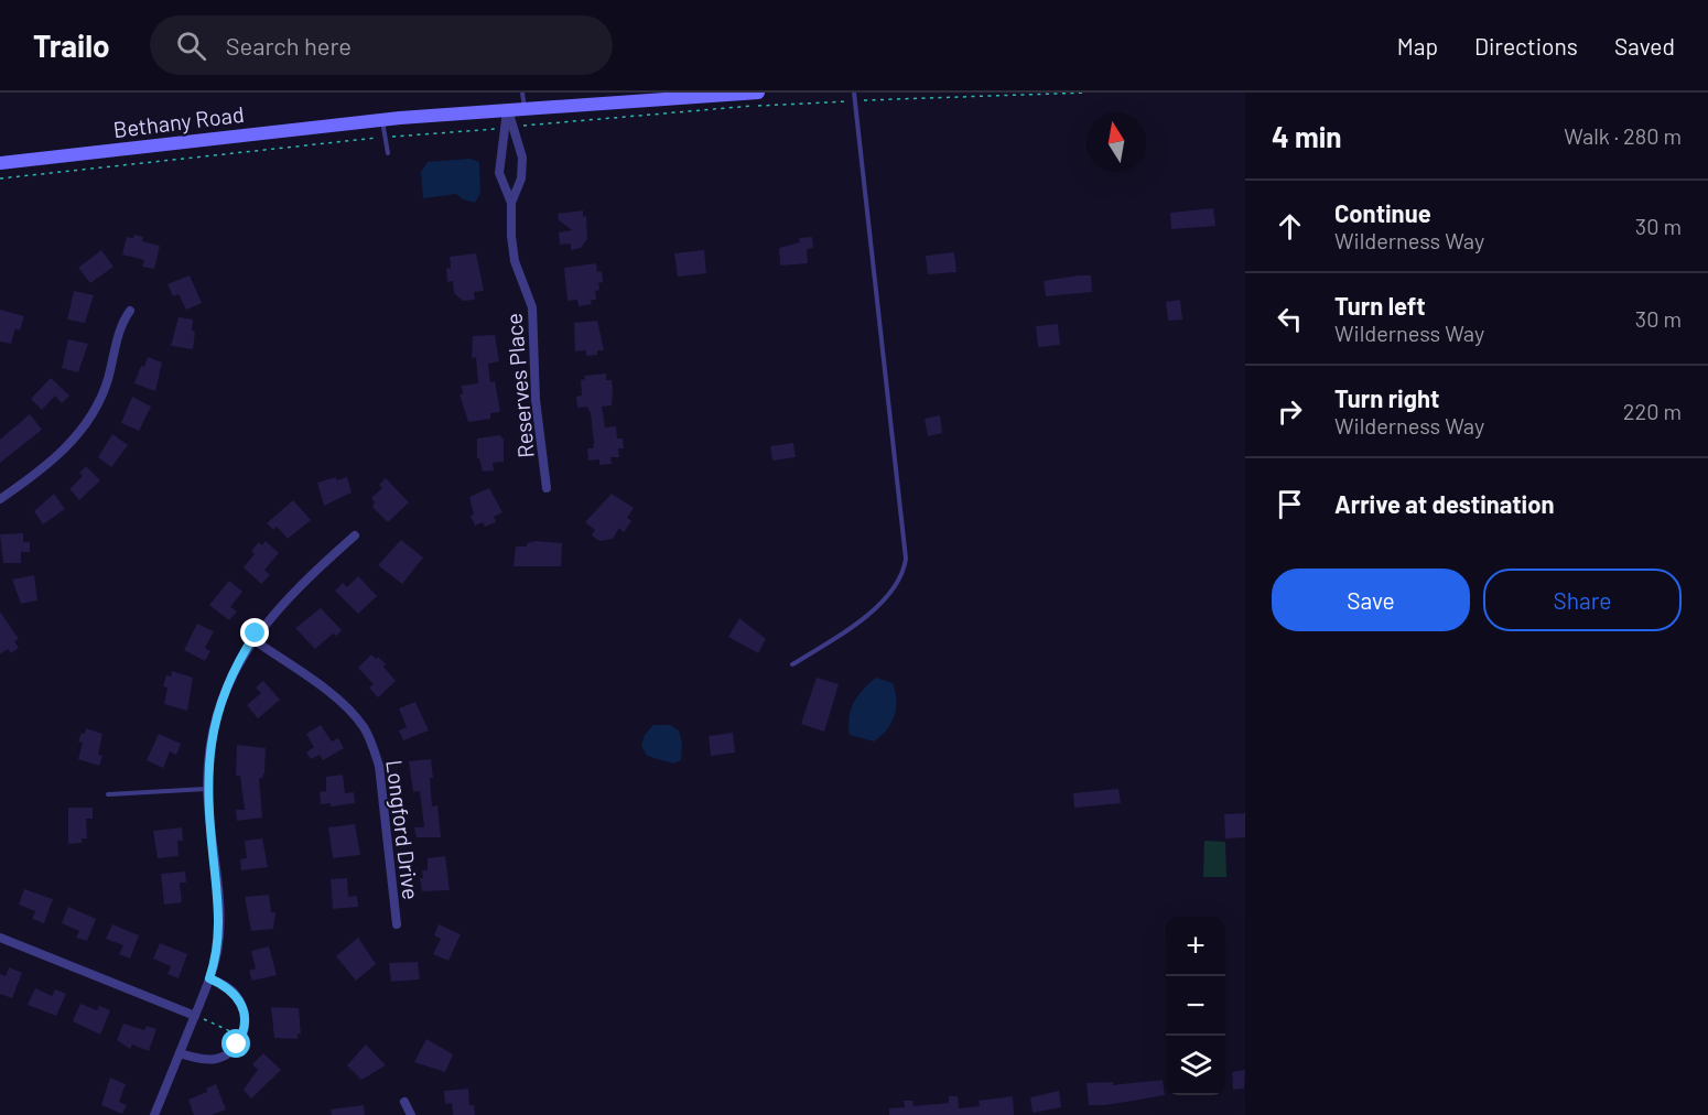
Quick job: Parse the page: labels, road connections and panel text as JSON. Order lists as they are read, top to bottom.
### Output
{
  "streets": {
    "main road": ["Bethany Road"],
    "street": ["Reserves Place", "Longford Drive"]
  },
  "crossings": [
    ["Bethany Road", "Reserves Place"]
  ],
  "north": "top",
  "page": {
    "header": "Trailo",
    "search": "Search here",
    "nav": ["Map", "Directions", "Saved"],
    "heading": ["4 min", "Walk · 280 m"],
    "list": [
      ["Continue", "Wilderness Way", "30 m"],
      ["Turn left", "Wilderness Way", "30 m"],
      ["Turn right", "Wilderness Way", "220 m"],
      "Arrive at destination"
    ],
    "buttons": ["Save", "Share"],
    "map_buttons": ["+", "−"]
  }
}
